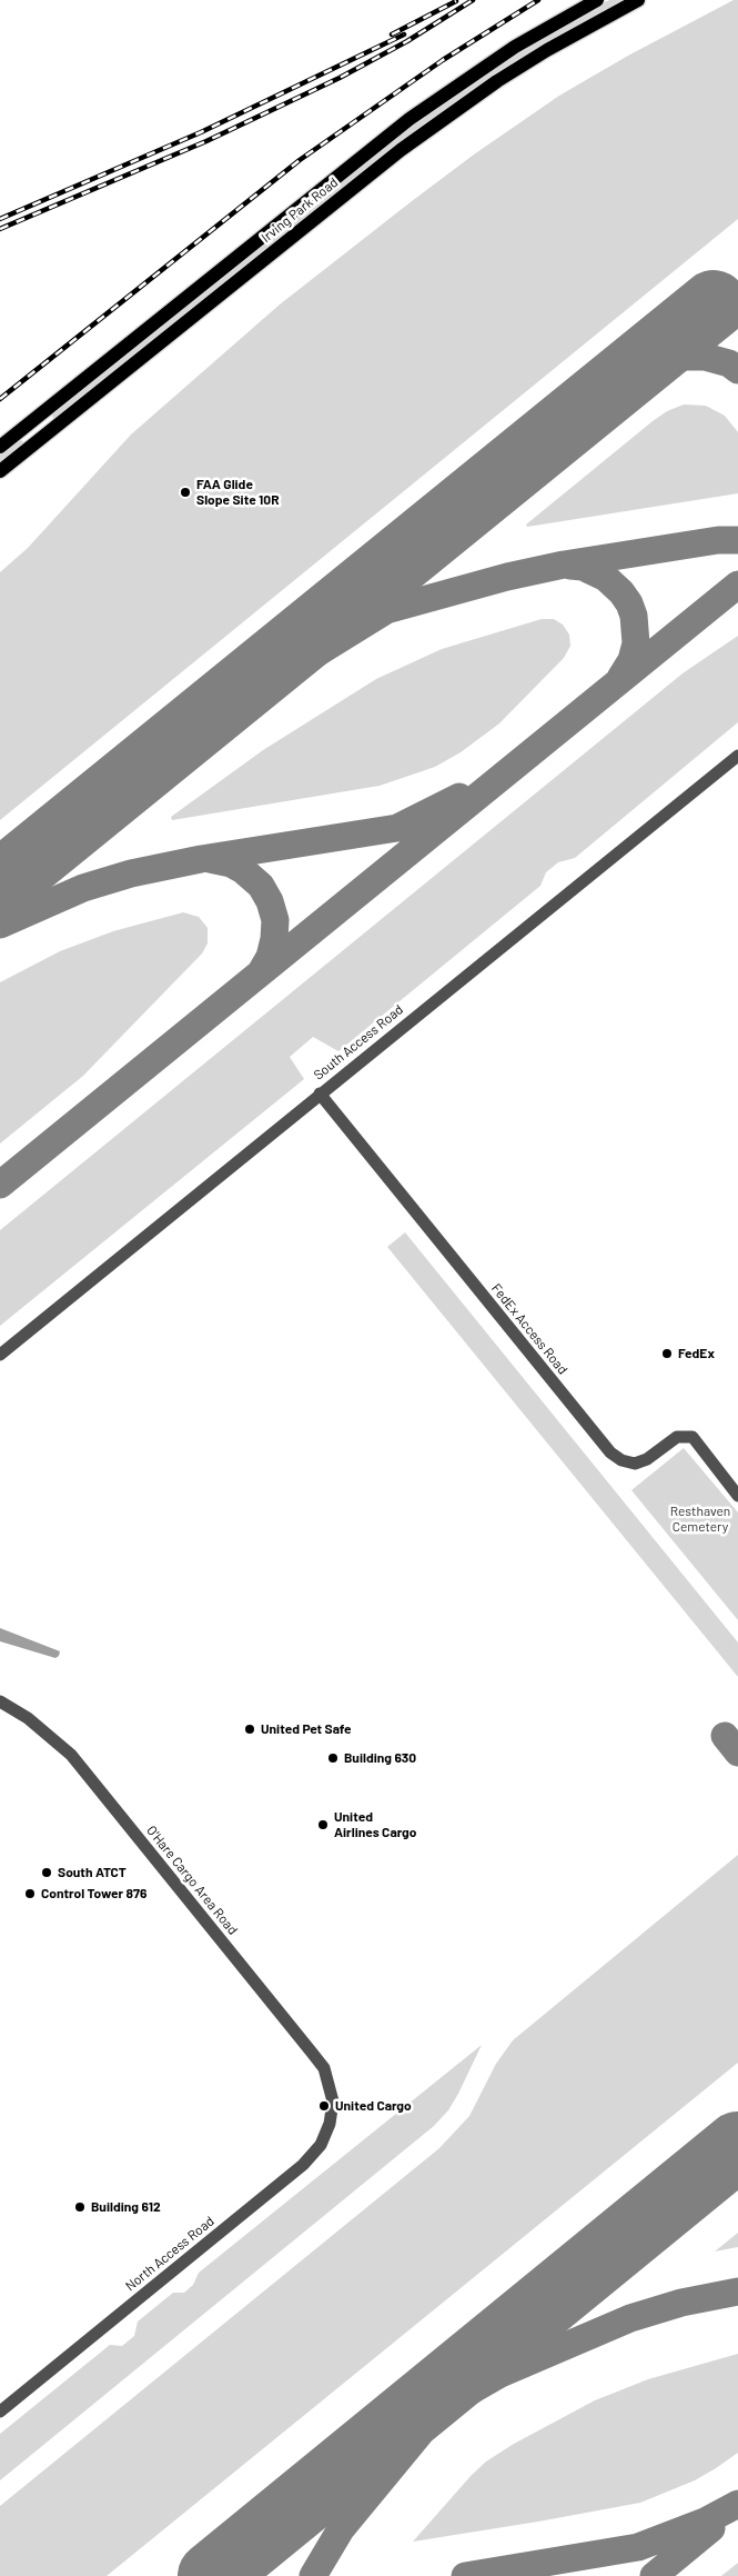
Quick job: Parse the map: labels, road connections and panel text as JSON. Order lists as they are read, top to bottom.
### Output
{
  "streets": {
    "main road": ["Irving Park Road"],
    "street": [
      "South Access Road",
      "FedEx Access Road",
      "O'Hare Cargo Area Road",
      "North Access Road"
    ]
  },
  "crossings": [
    ["South Access Road", "FedEx Access Road"],
    ["O'Hare Cargo Area Road", "North Access Road"]
  ],
  "parks": ["Resthaven Cemetery"],
  "places": [
    "FAA Glide Slope Site 10R",
    "FedEx",
    "United Pet Safe",
    "Building 630",
    "United Airlines Cargo",
    "South ATCT",
    "Control Tower 876",
    "United Cargo",
    "Building 612"
  ]
}
